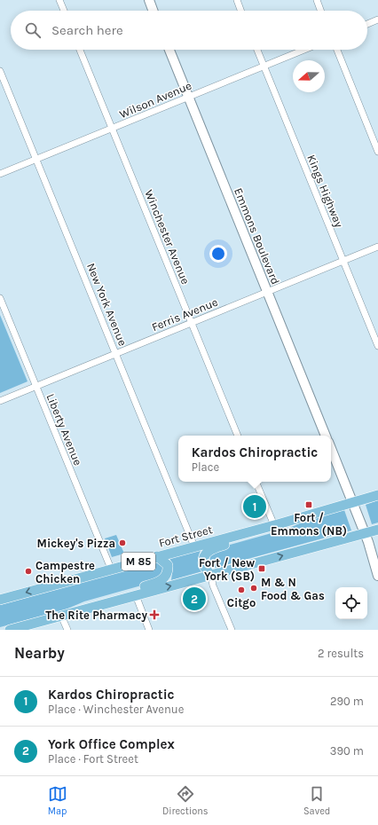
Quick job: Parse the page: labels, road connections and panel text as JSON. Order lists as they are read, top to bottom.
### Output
{
  "streets": {
    "main road": ["Fort Street", "M 85"],
    "street": [
      "Wilson Avenue",
      "Kings Highway",
      "Emmons Boulevard",
      "Winchester Avenue",
      "New York Avenue",
      "Ferris Avenue",
      "Liberty Avenue"
    ]
  },
  "crossings": [
    ["Wilson Avenue", "Kings Highway"],
    ["Wilson Avenue", "Emmons Boulevard"],
    ["Wilson Avenue", "Winchester Avenue"],
    ["Wilson Avenue", "New York Avenue"],
    ["Kings Highway", "Ferris Avenue"],
    ["Emmons Boulevard", "Ferris Avenue"],
    ["Winchester Avenue", "Ferris Avenue"],
    ["New York Avenue", "Ferris Avenue"],
    ["New York Avenue", "Fort Street"],
    ["Ferris Avenue", "Liberty Avenue"],
    ["Liberty Avenue", "Fort Street"]
  ],
  "places": {
    "transit": ["Fort / Emmons (NB)", "Fort / New York (SB)"],
    "other": [
      "Mickey's Pizza",
      "Campestre Chicken",
      "M & N Food & Gas",
      "Citgo"
    ],
    "health": ["The Rite Pharmacy"]
  },
  "north": "left",
  "page": {
    "search": "Search here",
    "popup": ["Kardos Chiropractic", "Place"],
    "pins": ["1", "2"],
    "heading": ["Nearby", "2 results"],
    "list": [
      {
        "mark": "1",
        "name": "Kardos Chiropractic",
        "note": "Place · Winchester Avenue",
        "value": "290 m"
      },
      {
        "mark": "2",
        "name": "York Office Complex",
        "note": "Place · Fort Street",
        "value": "390 m"
      }
    ],
    "nav": ["Map", "Directions", "Saved"]
  }
}
